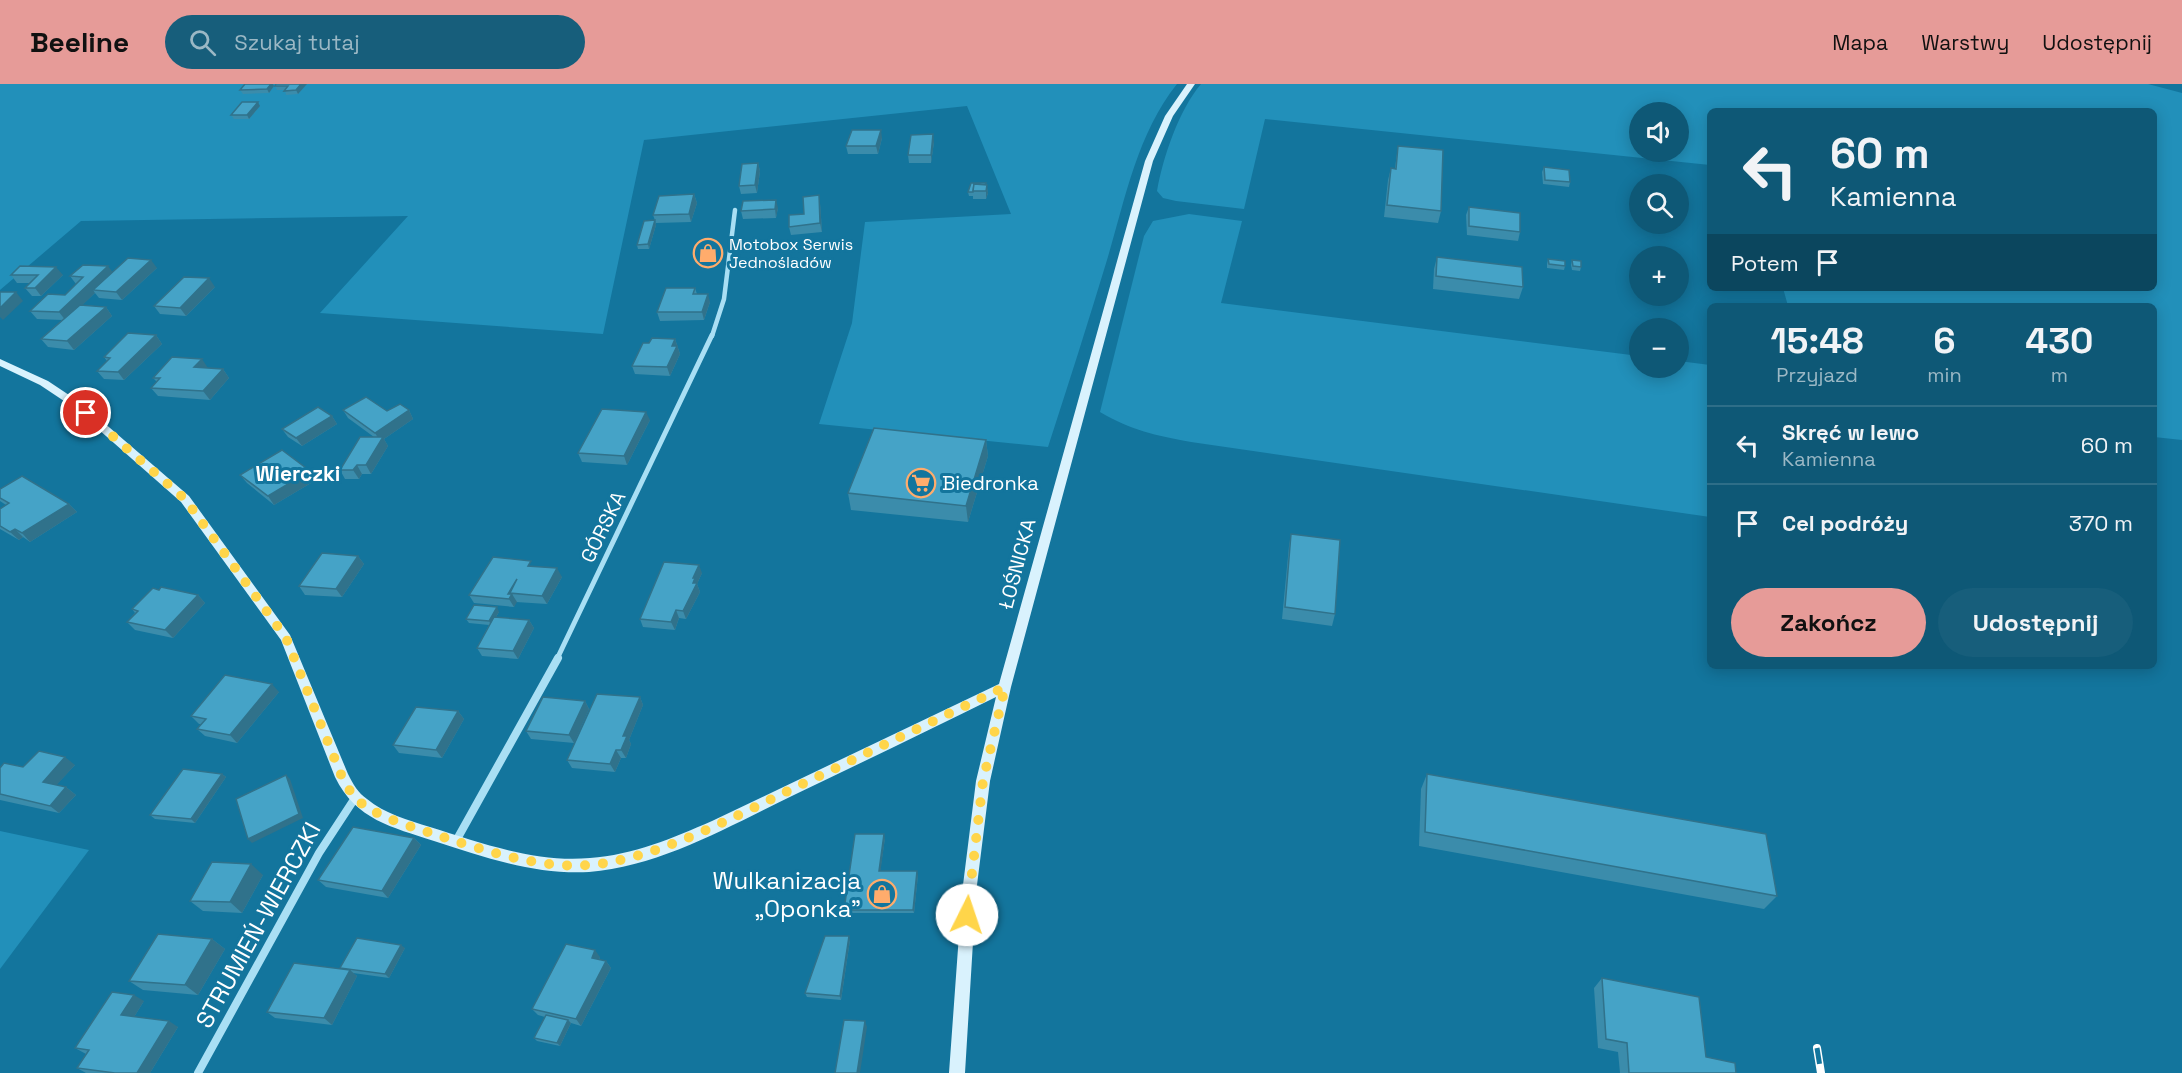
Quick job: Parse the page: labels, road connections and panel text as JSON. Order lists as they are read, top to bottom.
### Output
{
  "streets": {
    "street": ["GÓRSKA", "ŁOŚNICKA", "STRUMIEŃ-WIERCZKI"]
  },
  "districts": ["Wierczki"],
  "places": {
    "shop": ["Motobox Serwis Jednośladów", "Wulkanizacja „Oponka”"],
    "supermarket": ["Biedronka"]
  },
  "page": {
    "header": "Beeline",
    "search": "Szukaj tutaj",
    "nav": ["Mapa", "Warstwy", "Udostępnij"],
    "map_buttons": ["+", "−"],
    "turn": ["60 m", "Kamienna"],
    "then": "Potem",
    "eta": [
      "15:48",
      "Przyjazd",
      "6",
      "min",
      "430",
      "m"
    ],
    "list": [
      {
        "name": "Skręć w lewo",
        "note": "Kamienna",
        "value": "60 m"
      },
      {
        "name": "Cel podróży",
        "value": "370 m"
      }
    ],
    "buttons": ["Zakończ", "Udostępnij"]
  }
}
